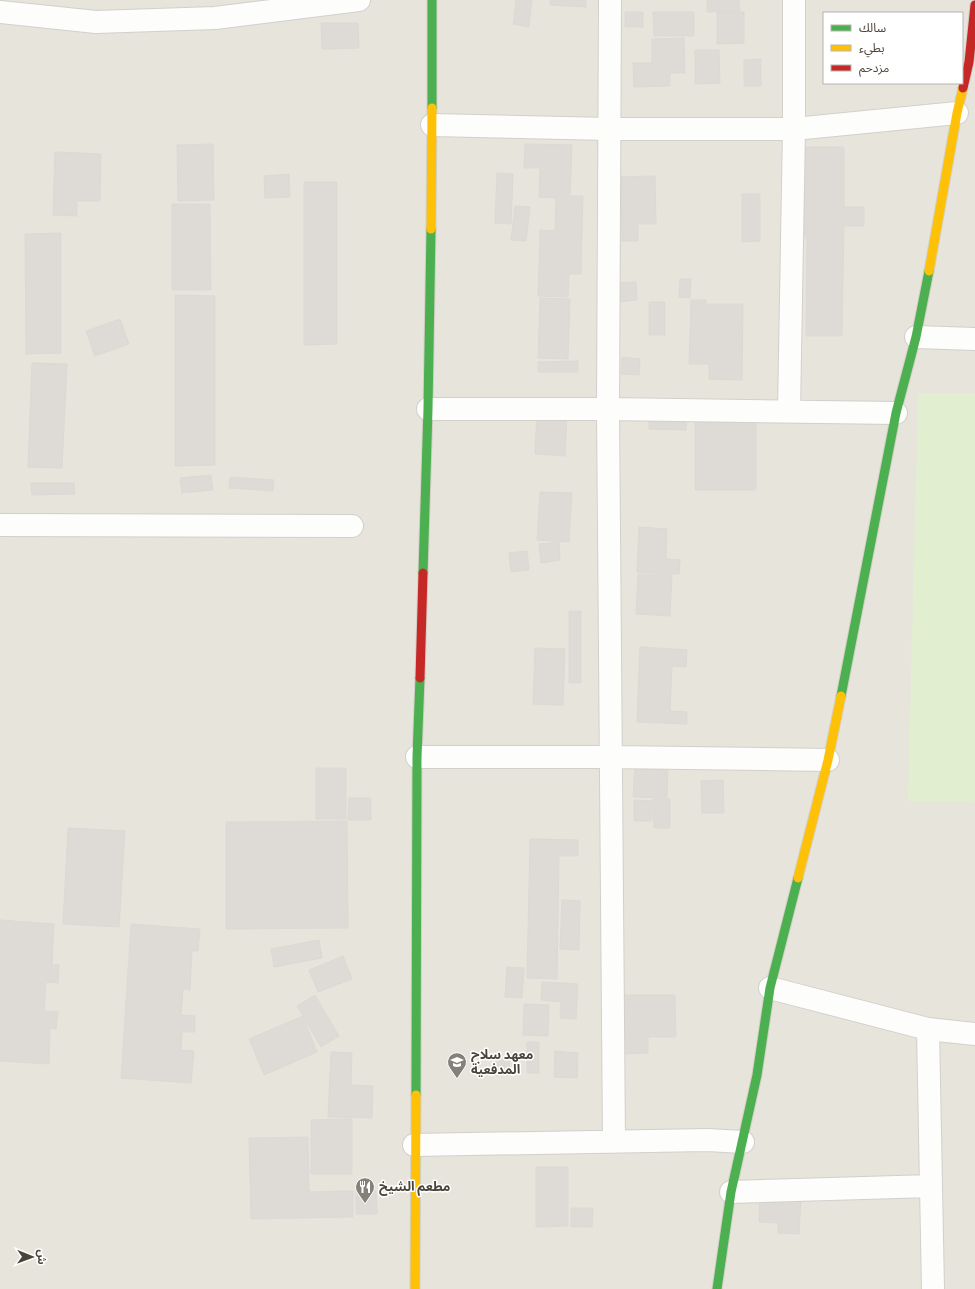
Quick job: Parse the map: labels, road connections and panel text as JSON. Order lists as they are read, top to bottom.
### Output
{
  "places": {
    "school or university": ["معهد سلاح المدفعية"],
    "restaurant": ["مطعم الشيخ"]
  },
  "legend": ["سالك", "بطيء", "مزدحم"],
  "north": "right"
}
